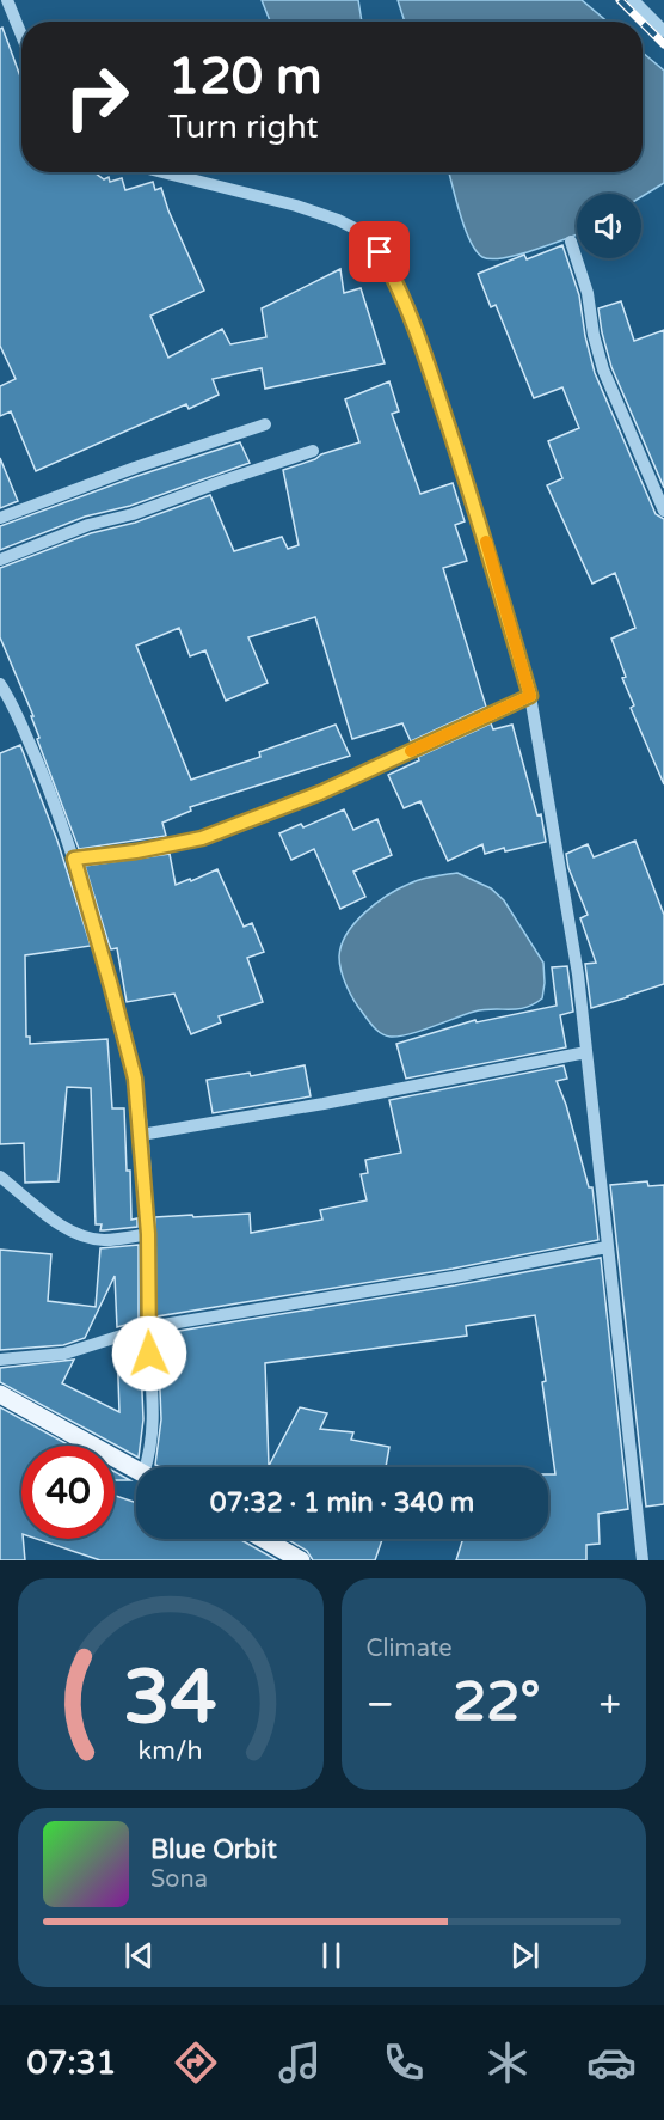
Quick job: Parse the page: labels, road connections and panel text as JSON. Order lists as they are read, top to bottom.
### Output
{
  "page": {
    "turn": ["120 m", "Turn right"],
    "limit": "40",
    "trip": "07:32 · 1 min · 340 m",
    "tile": "Climate",
    "heat": ["−", "22°", "+"],
    "song": ["Blue Orbit", "Sona"],
    "tabs": "07:31",
    "gauge": ["34", "km/h"]
  }
}
